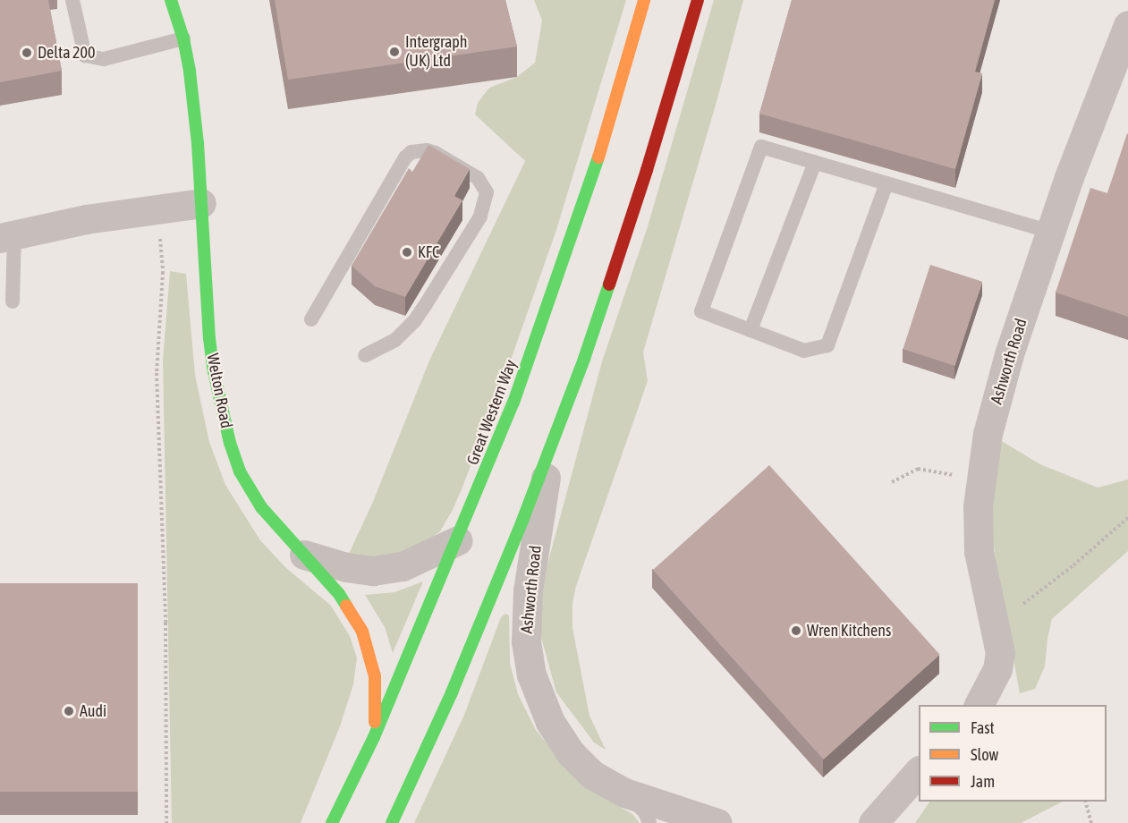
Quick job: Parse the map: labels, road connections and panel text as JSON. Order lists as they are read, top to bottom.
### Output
{
  "streets": {
    "main road": ["Welton Road", "Great Western Way"],
    "street": ["Ashworth Road"]
  },
  "crossings": [
    ["Welton Road", "Great Western Way"]
  ],
  "places": [
    "Intergraph (UK) Ltd",
    "Delta 200",
    "KFC",
    "Wren Kitchens",
    "Audi"
  ],
  "legend": ["Fast", "Slow", "Jam"]
}
